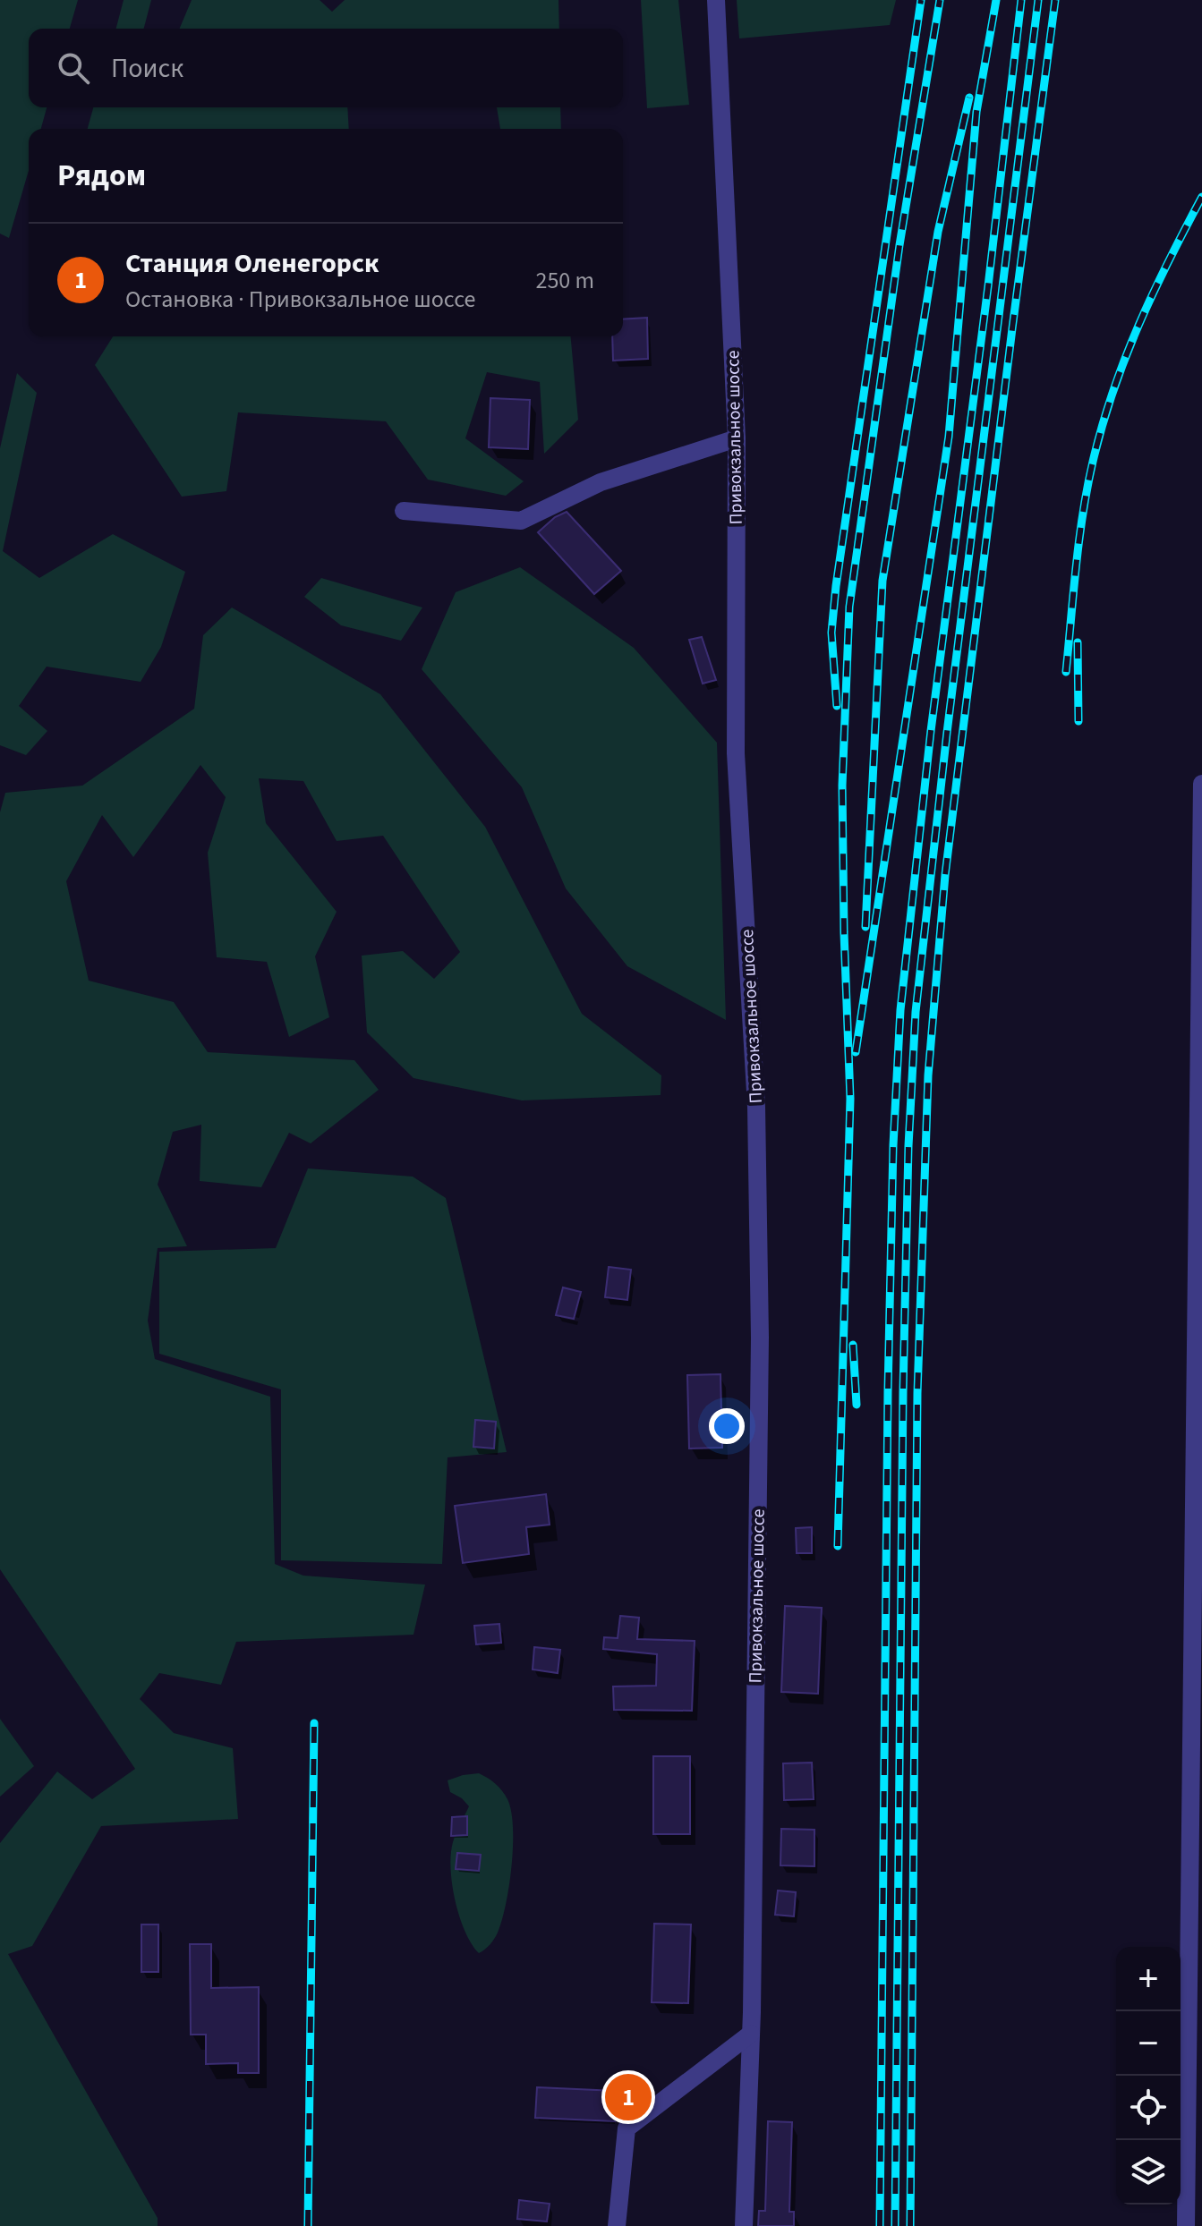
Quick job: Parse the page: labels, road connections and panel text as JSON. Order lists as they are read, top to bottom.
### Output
{
  "streets": {
    "street": ["Привокзальное шоссе"]
  },
  "page": {
    "search": "Поиск",
    "heading": "Рядом",
    "list": [
      {
        "mark": "1",
        "name": "Станция Оленегорск",
        "note": "Остановка · Привокзальное шоссе",
        "value": "250 m"
      }
    ],
    "map_buttons": ["+", "−"],
    "pins": "1"
  }
}
